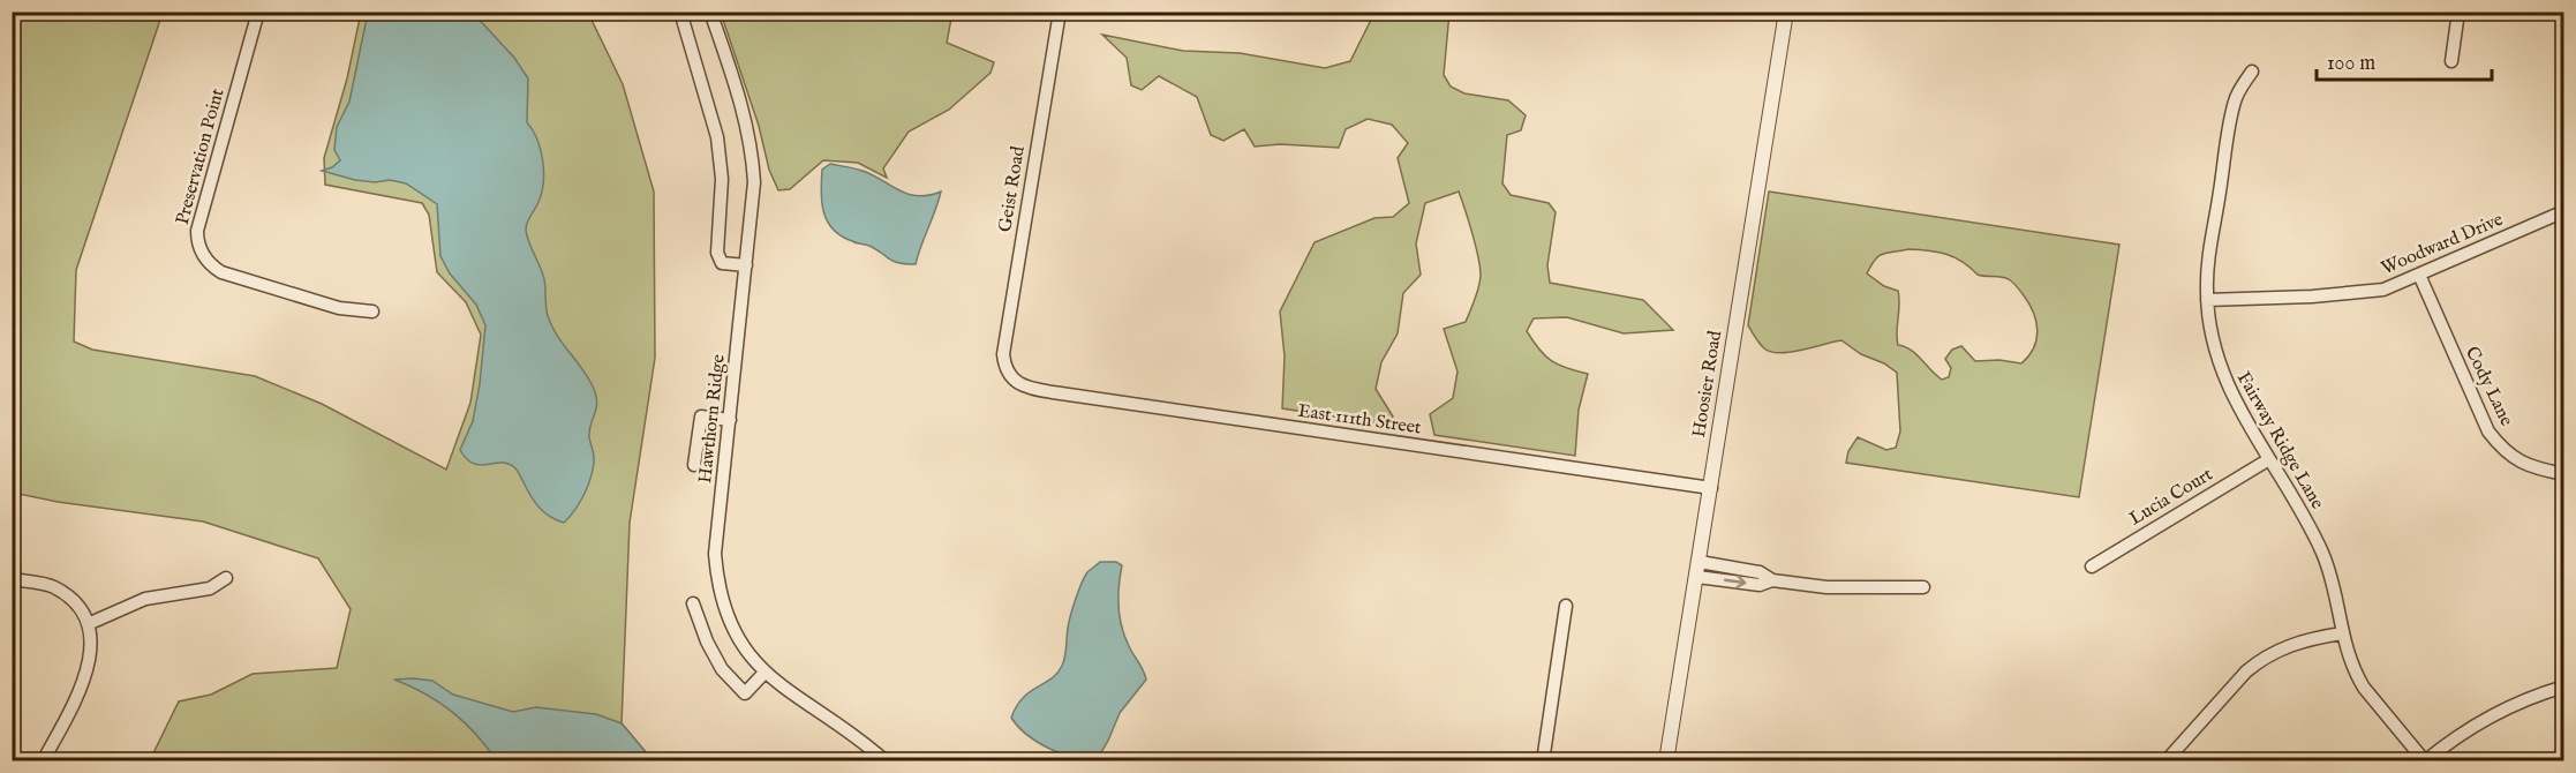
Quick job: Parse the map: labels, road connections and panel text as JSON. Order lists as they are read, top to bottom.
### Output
{
  "streets": {
    "street": [
      "Preservation Point",
      "Geist Road",
      "Woodward Drive",
      "Hoosier Road",
      "Cody Lane",
      "Hawthorn Ridge",
      "East 111th Street",
      "Fairway Ridge Lane",
      "Lucia Court"
    ]
  },
  "crossings": [
    ["Geist Road", "East 111th Street"],
    ["Woodward Drive", "Cody Lane"],
    ["Woodward Drive", "Fairway Ridge Lane"],
    ["Hoosier Road", "East 111th Street"],
    ["Fairway Ridge Lane", "Lucia Court"]
  ],
  "scale_bar": "100 m"
}
